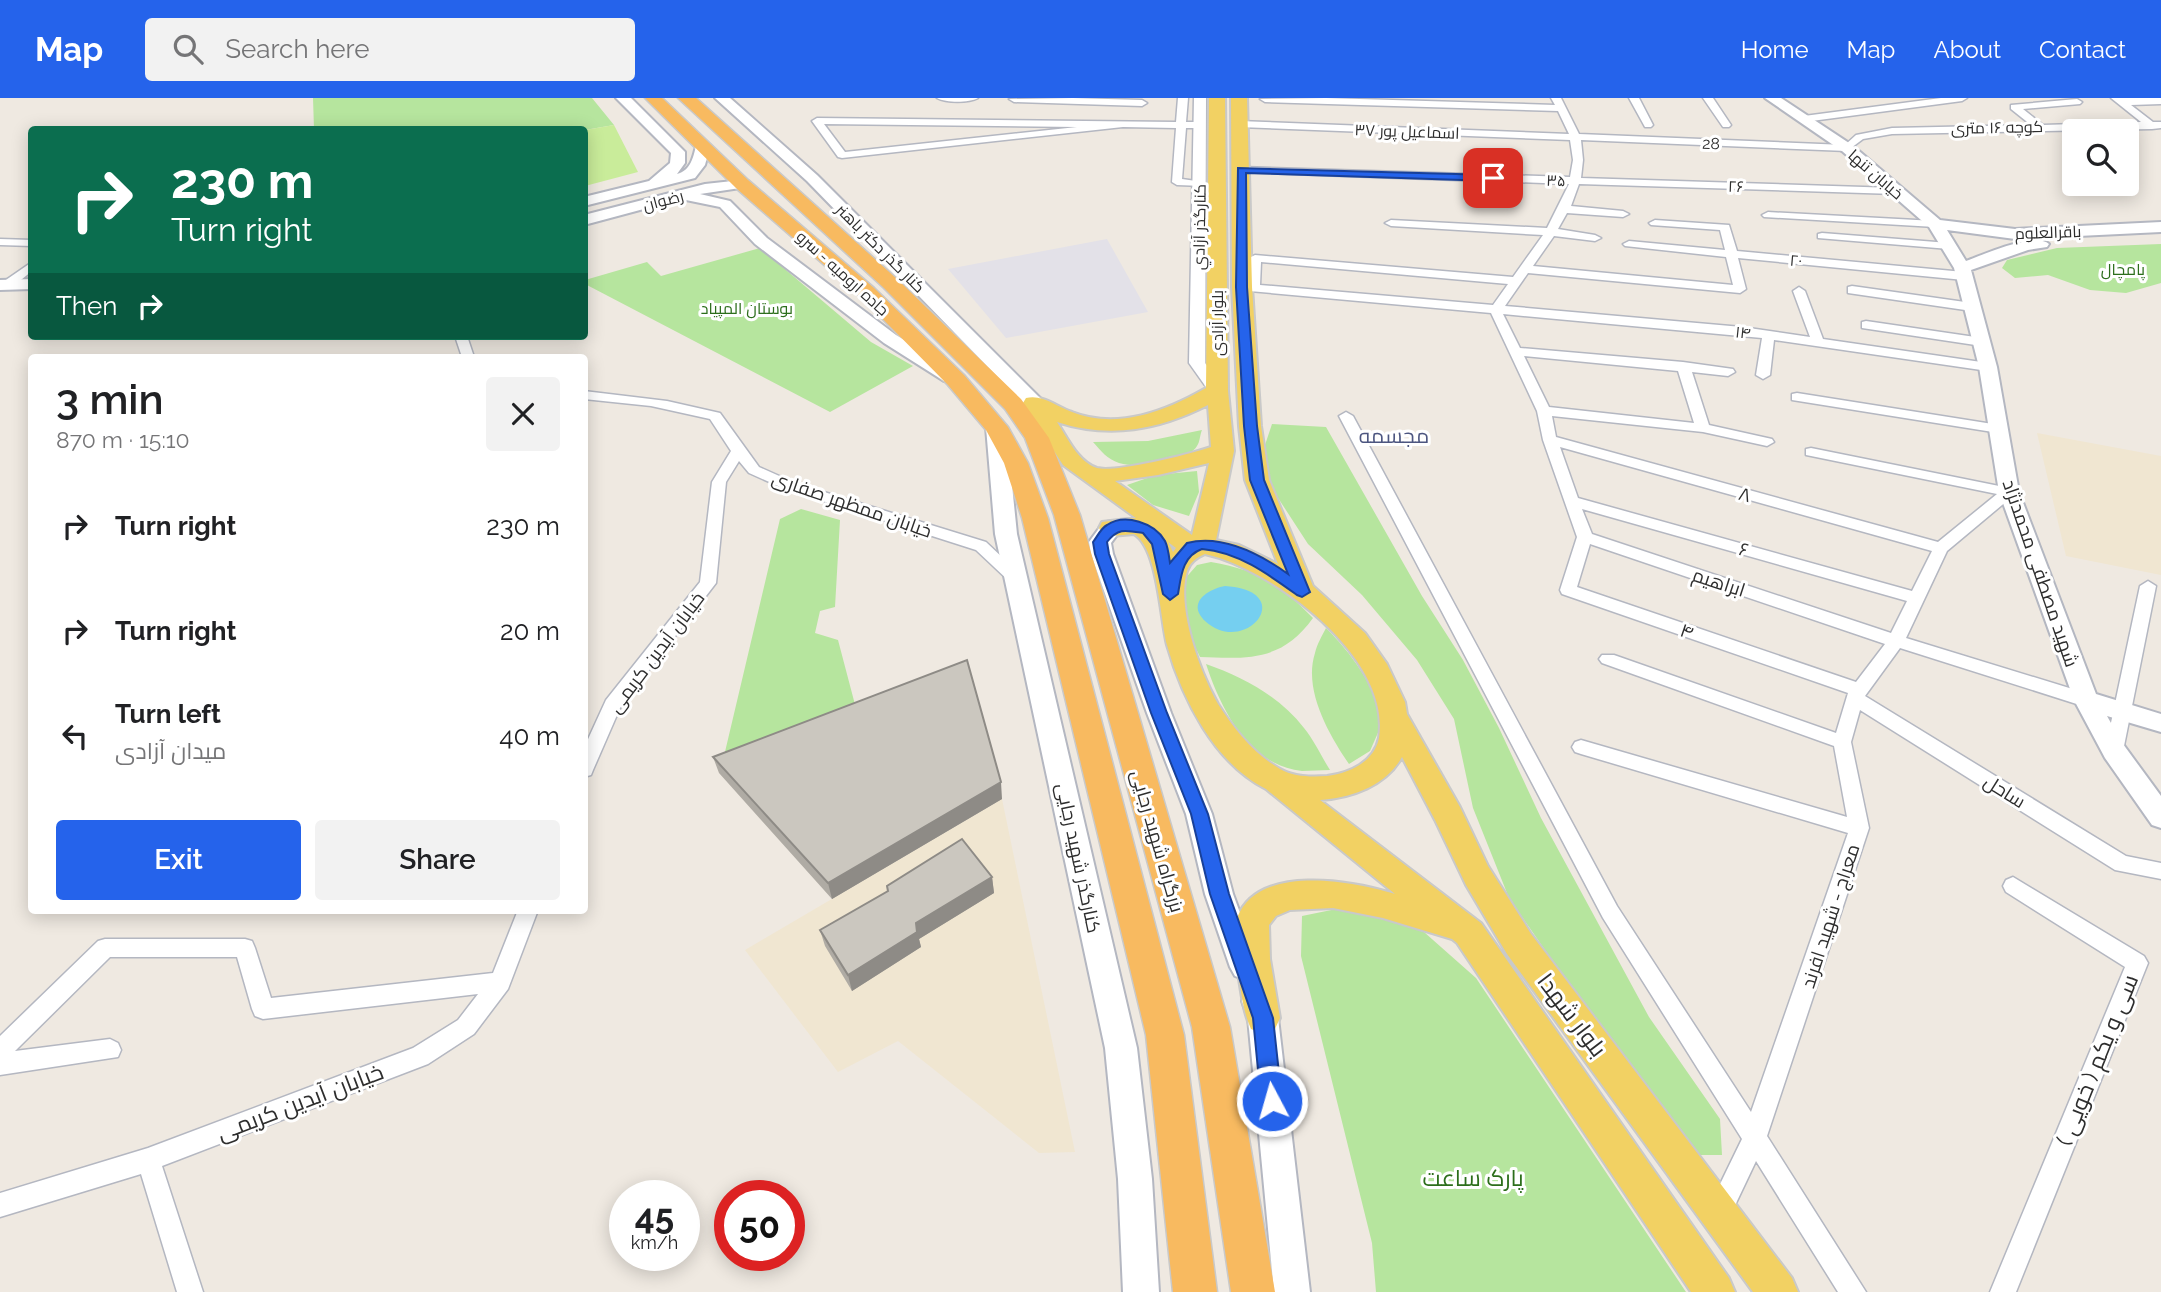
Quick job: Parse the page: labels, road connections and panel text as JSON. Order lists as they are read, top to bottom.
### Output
{
  "streets": {
    "highway": ["جاده ارومیه - سرو", "بزرگراه شهید رجایی"],
    "main road": [
      "خیابان تنها",
      "رضوان",
      "باقرالعلوم",
      "کنار گذر دکتر باهنر",
      "بلوار آزادی",
      "شهید مصطفی محمدنژاد",
      "کنارگذر شهید رجایی",
      "بلوار شهدا"
    ],
    "street": [
      "کوچه ۱۶ متری",
      "اسماعیل پور ۳۷",
      "28",
      "۳۵",
      "۲۶",
      "کنارگذر آزادي",
      "۲۰",
      "۱۴",
      "۸",
      "خیابان ممظهر صفاری",
      "۶",
      "ابراهیم",
      "۴",
      "خیابان آیدین کریمی",
      "ساحل",
      "معراج - شهید افرند",
      "سی و یکم ( خویی )"
    ]
  },
  "crossings": [
    ["کوچه ۱۶ متری", "28"],
    ["کوچه ۱۶ متری", "خیابان تنها"],
    ["اسماعیل پور ۳۷", "28"],
    ["اسماعیل پور ۳۷", "بلوار آزادی"],
    ["28", "خیابان تنها"],
    ["خیابان تنها", "۲۶"],
    ["خیابان تنها", "باقرالعلوم"],
    ["خیابان تنها", "۲۰"],
    ["خیابان تنها", "شهید مصطفی محمدنژاد"],
    ["۳۵", "۲۶"],
    ["۳۵", "بلوار آزادی"],
    ["رضوان", "جاده ارومیه - سرو"],
    ["کنارگذر آزادي", "بلوار آزادی"],
    ["باقرالعلوم", "۲۰"],
    ["باقرالعلوم", "شهید مصطفی محمدنژاد"],
    ["کنار گذر دکتر باهنر", "جاده ارومیه - سرو"],
    ["کنار گذر دکتر باهنر", "بزرگراه شهید رجایی"],
    ["کنار گذر دکتر باهنر", "کنارگذر شهید رجایی"],
    ["۲۰", "شهید مصطفی محمدنژاد"],
    ["جاده ارومیه - سرو", "بزرگراه شهید رجایی"],
    ["جاده ارومیه - سرو", "کنارگذر شهید رجایی"],
    ["بلوار آزادی", "۱۴"],
    ["۱۴", "شهید مصطفی محمدنژاد"],
    ["۸", "معراج - شهید افرند"],
    ["خیابان ممظهر صفاری", "خیابان آیدین کریمی"],
    ["۶", "معراج - شهید افرند"],
    ["شهید مصطفی محمدنژاد", "ابراهیم"],
    ["شهید مصطفی محمدنژاد", "معراج - شهید افرند"],
    ["ابراهیم", "۴"],
    ["ابراهیم", "معراج - شهید افرند"],
    ["۴", "ساحل"],
    ["۴", "معراج - شهید افرند"],
    ["ساحل", "معراج - شهید افرند"],
    ["بزرگراه شهید رجایی", "کنارگذر شهید رجایی"],
    ["معراج - شهید افرند", "بلوار شهدا"]
  ],
  "districts": ["مجسمه"],
  "parks": ["پامچال", "بوستان المپیاد", "پارک ساعت"],
  "page": {
    "header": "Map",
    "search": "Search here",
    "nav": [
      "Home",
      "Map",
      "About",
      "Contact"
    ],
    "turn": ["230 m", "Turn right"],
    "then": "Then",
    "heading": ["3 min", "870 m · 15:10"],
    "list": [
      {
        "name": "Turn right",
        "value": "230 m"
      },
      {
        "name": "Turn right",
        "value": "20 m"
      },
      {
        "name": "Turn left",
        "note": "میدان آزادی",
        "value": "40 m"
      }
    ],
    "buttons": ["Exit", "Share"],
    "speed": "45 km/h",
    "limit": "50"
  }
}
